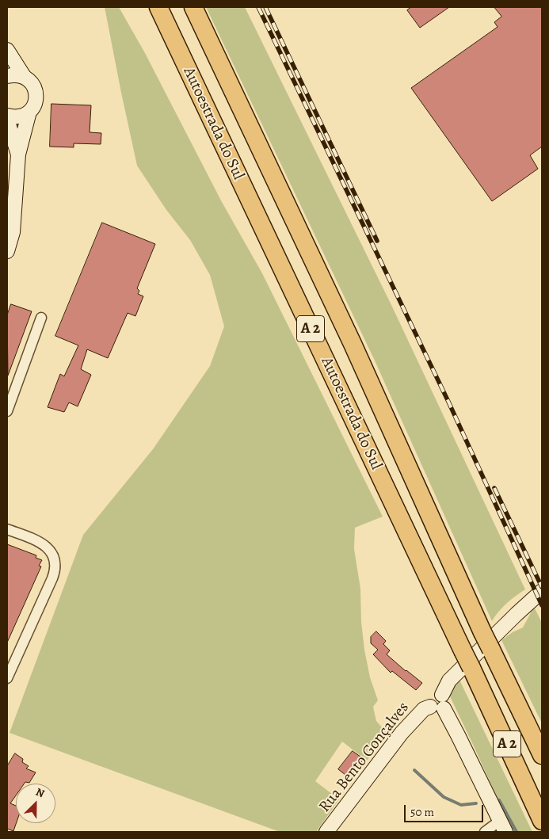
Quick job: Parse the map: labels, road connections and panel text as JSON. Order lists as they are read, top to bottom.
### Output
{
  "streets": {
    "highway": ["Autoestrada do Sul", "A 2"],
    "street": ["Rua Bento Gonçalves"]
  },
  "scale_bar": "50 m",
  "north": "top right"
}
